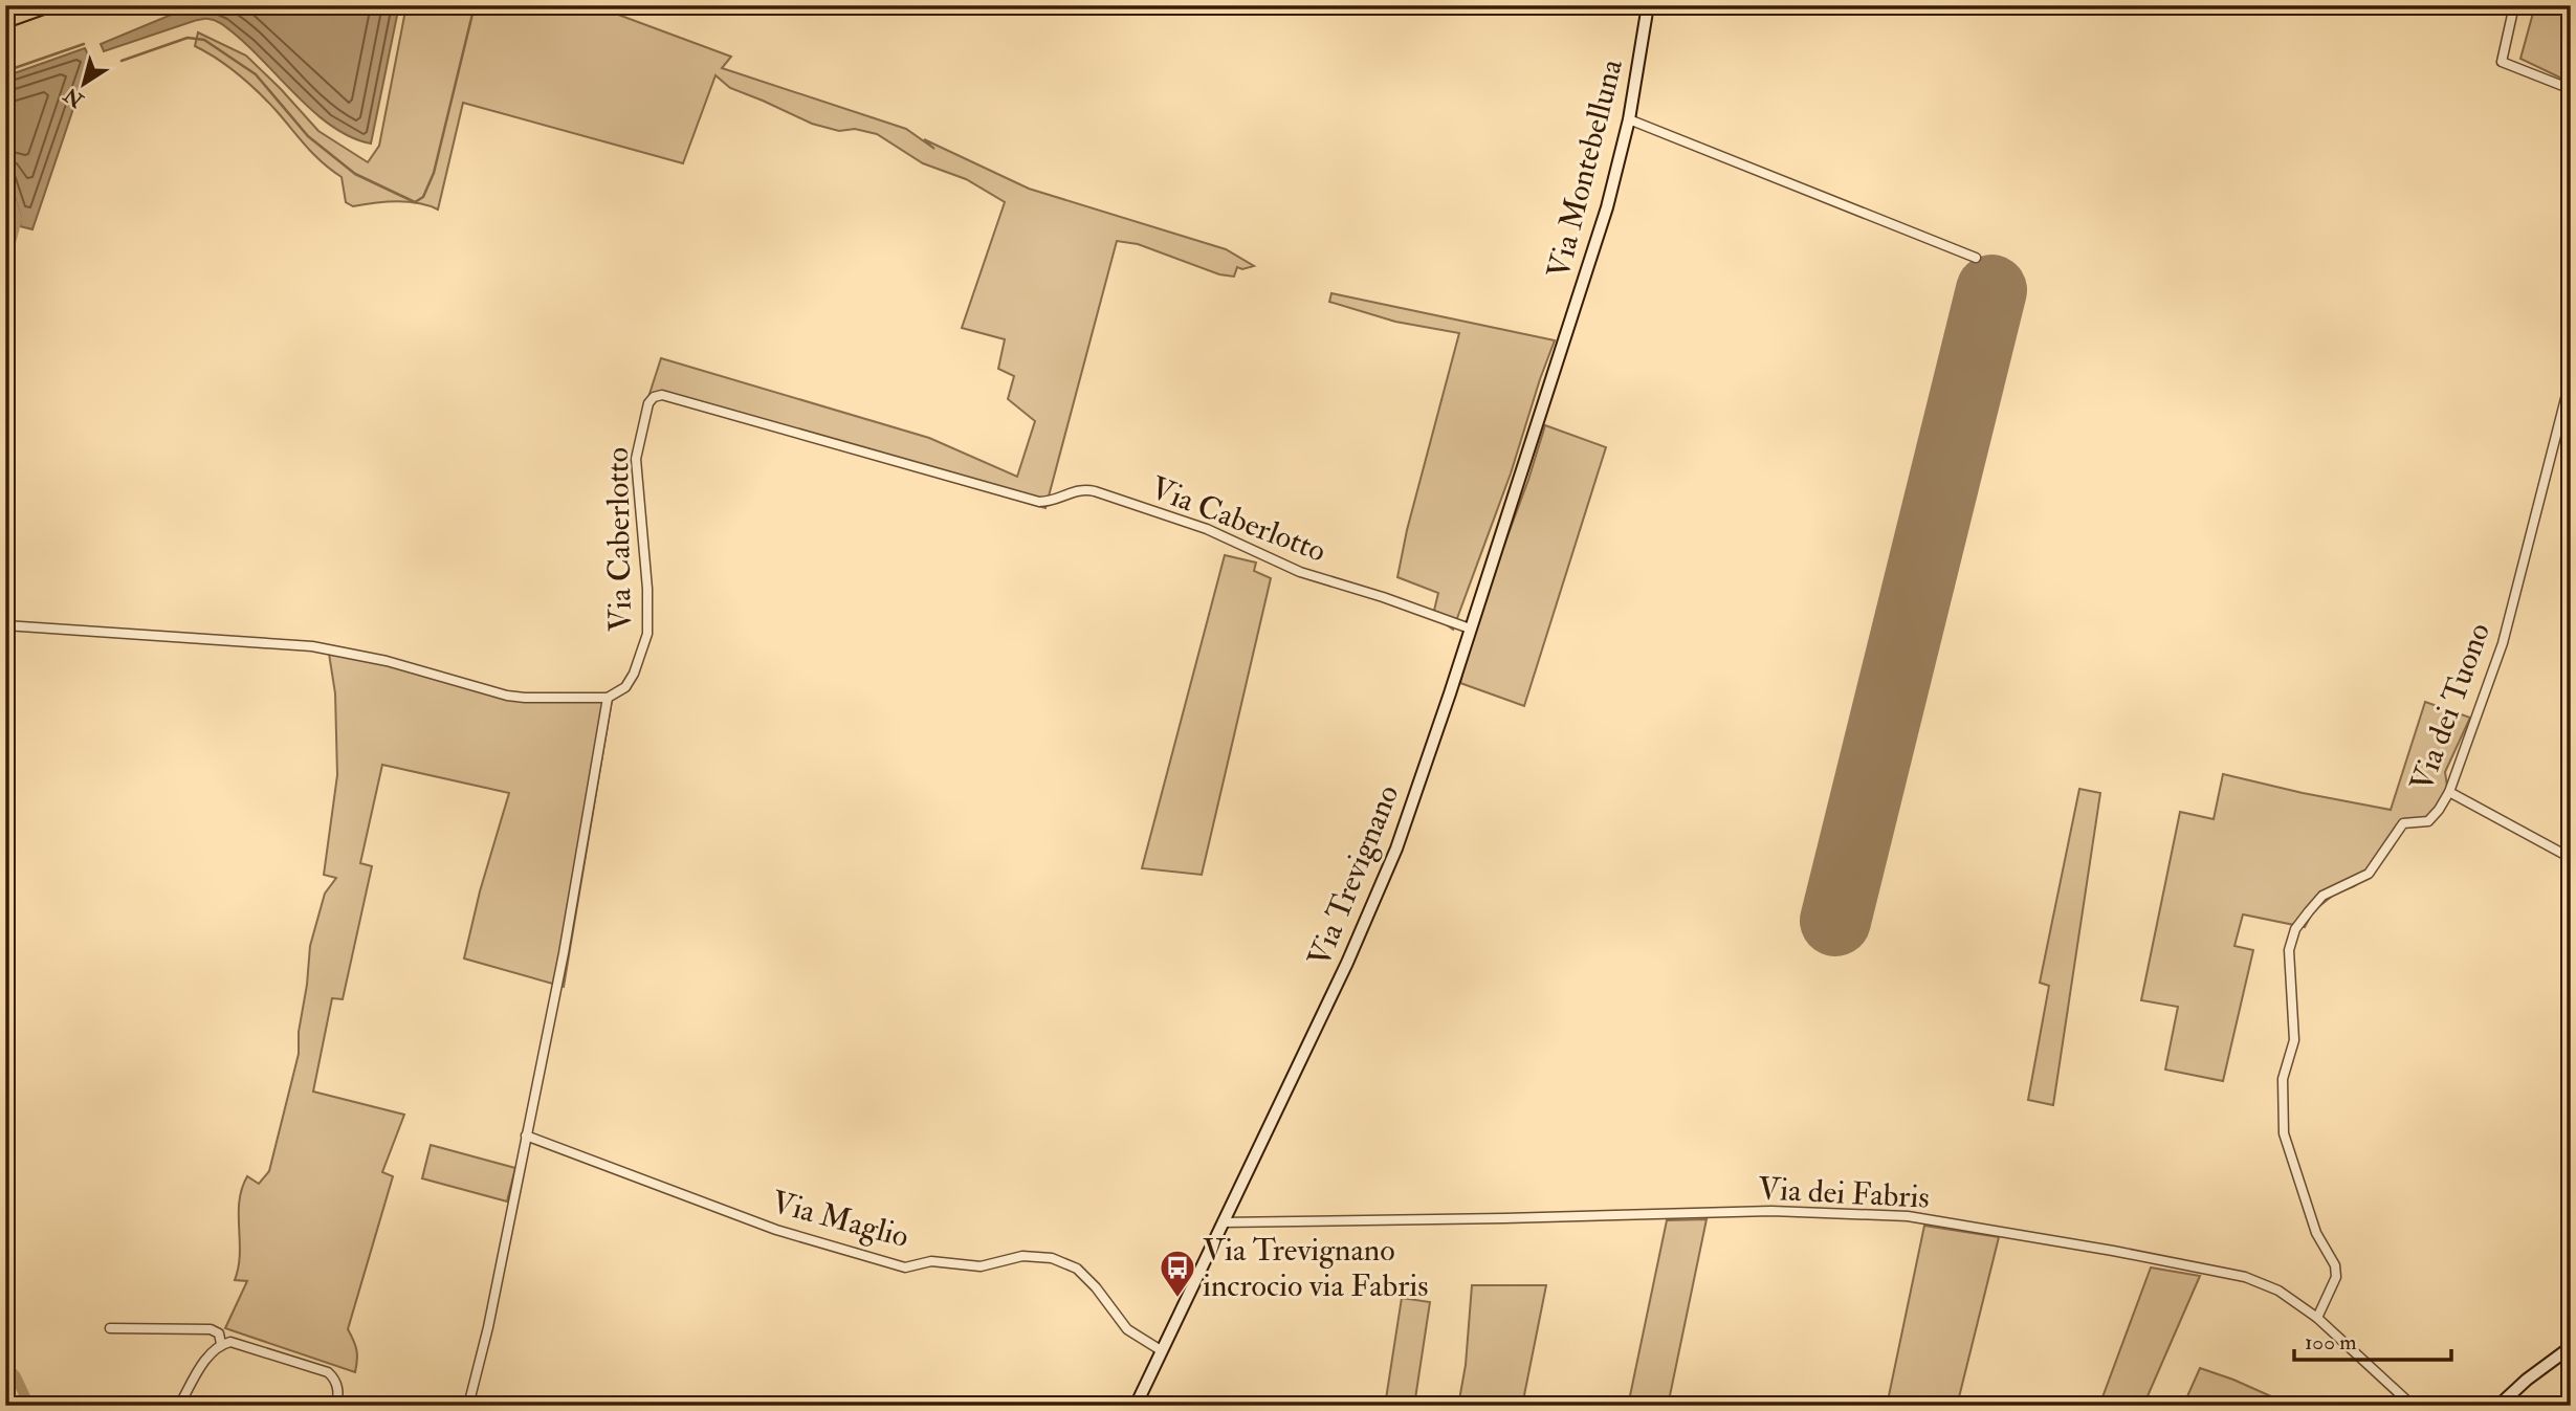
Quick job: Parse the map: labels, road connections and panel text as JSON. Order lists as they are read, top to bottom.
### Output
{
  "streets": {
    "main road": ["Via Montebelluna", "Via Trevignano"],
    "street": [
      "Via Caberlotto",
      "Via dei Tuono",
      "Via dei Fabris",
      "Via Maglio"
    ]
  },
  "crossings": [
    ["Via Montebelluna", "Via Trevignano"],
    ["Via Caberlotto", "Via Trevignano"],
    ["Via dei Tuono", "Via dei Fabris"],
    ["Via Trevignano", "Via dei Fabris"],
    ["Via Trevignano", "Via Maglio"]
  ],
  "places": {
    "bus stop": ["Via Trevignano incrocio via Fabris"]
  },
  "scale_bar": "100 m",
  "north": "bottom left"
}
